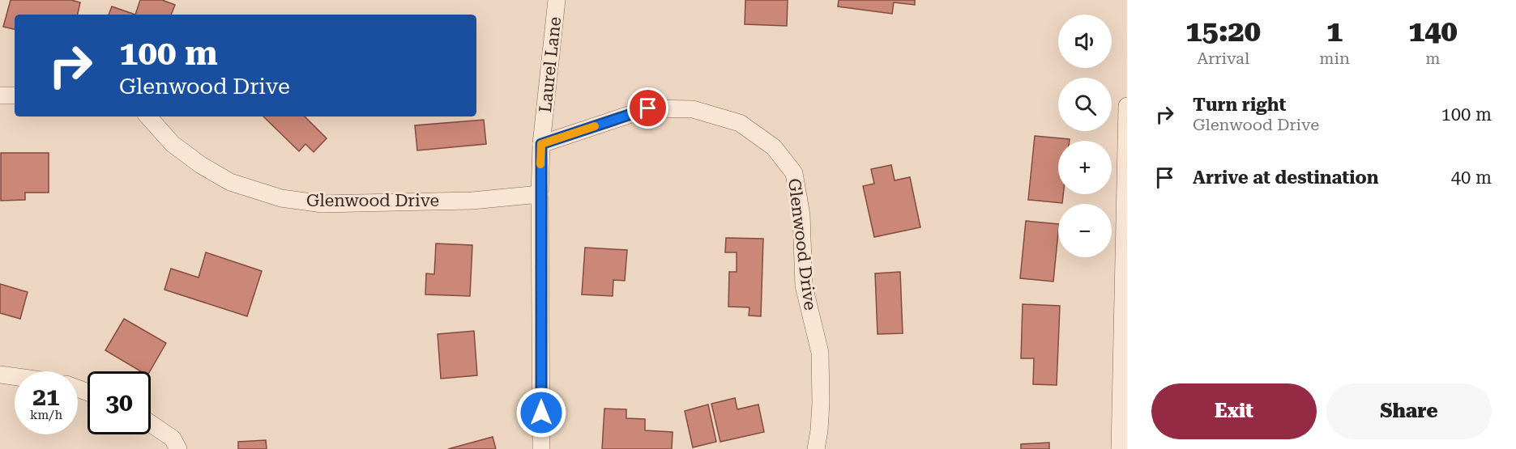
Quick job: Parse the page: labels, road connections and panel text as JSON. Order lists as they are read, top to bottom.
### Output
{
  "streets": {
    "street": ["Laurel Lane", "Glenwood Drive"]
  },
  "crossings": [
    ["Laurel Lane", "Glenwood Drive"]
  ],
  "page": {
    "eta": [
      "15:20",
      "Arrival",
      "1",
      "min",
      "140",
      "m"
    ],
    "map_buttons": ["+", "−"],
    "turn": ["100 m", "Glenwood Drive"],
    "list": [
      {
        "name": "Turn right",
        "note": "Glenwood Drive",
        "value": "100 m"
      },
      {
        "name": "Arrive at destination",
        "value": "40 m"
      }
    ],
    "speed": "21 km/h",
    "limit": "30",
    "buttons": ["Exit", "Share"]
  }
}
